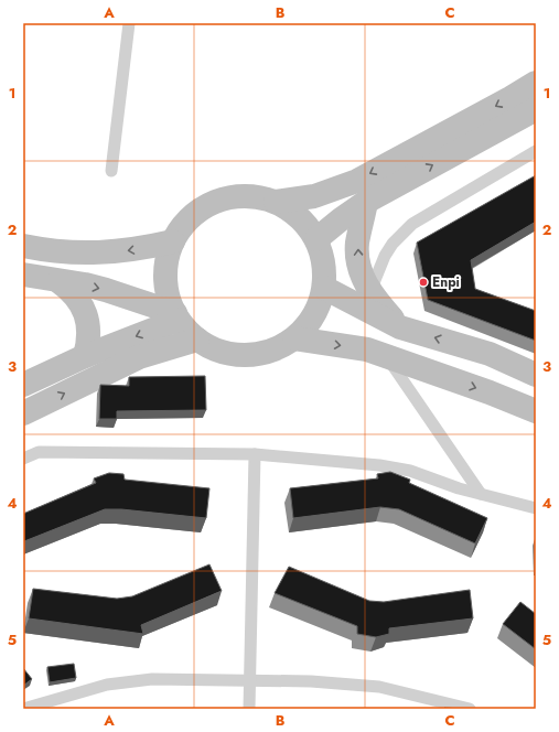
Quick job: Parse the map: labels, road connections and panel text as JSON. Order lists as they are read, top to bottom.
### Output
{
  "places": ["Enpi"],
  "grid": {
    "columns": ["A", "B", "C"],
    "rows": [
      "1",
      "2",
      "3",
      "4",
      "5"
    ]
  }
}
